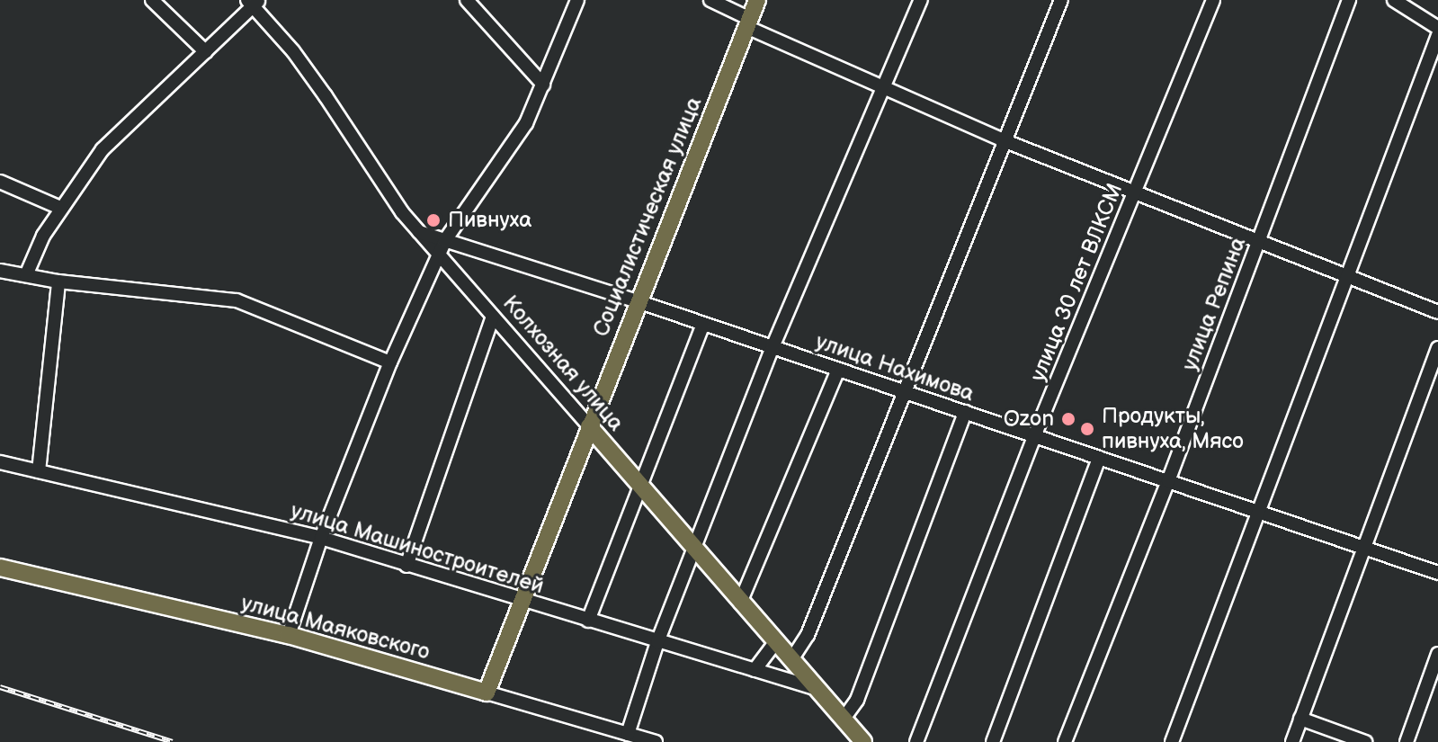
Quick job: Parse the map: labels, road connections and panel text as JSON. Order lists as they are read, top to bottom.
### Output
{
  "streets": {
    "main road": ["Социалистическая улица", "Колхозная улица", "улица Маяковского"],
    "street": [
      "улица 30 лет ВЛКСМ",
      "улица Репина",
      "улица Нахимова",
      "улица Машиностроителей"
    ]
  },
  "crossings": [
    ["Социалистическая улица", "Колхозная улица"],
    ["Социалистическая улица", "улица Нахимова"],
    ["Социалистическая улица", "улица Машиностроителей"],
    ["Социалистическая улица", "улица Маяковского"],
    ["улица 30 лет ВЛКСМ", "улица Нахимова"],
    ["улица Репина", "улица Нахимова"],
    ["Колхозная улица", "улица Нахимова"],
    ["Колхозная улица", "улица Машиностроителей"]
  ],
  "places": ["Пивнуха", "Ozon", "Продукты, пивнуха, Мясо"]
}
